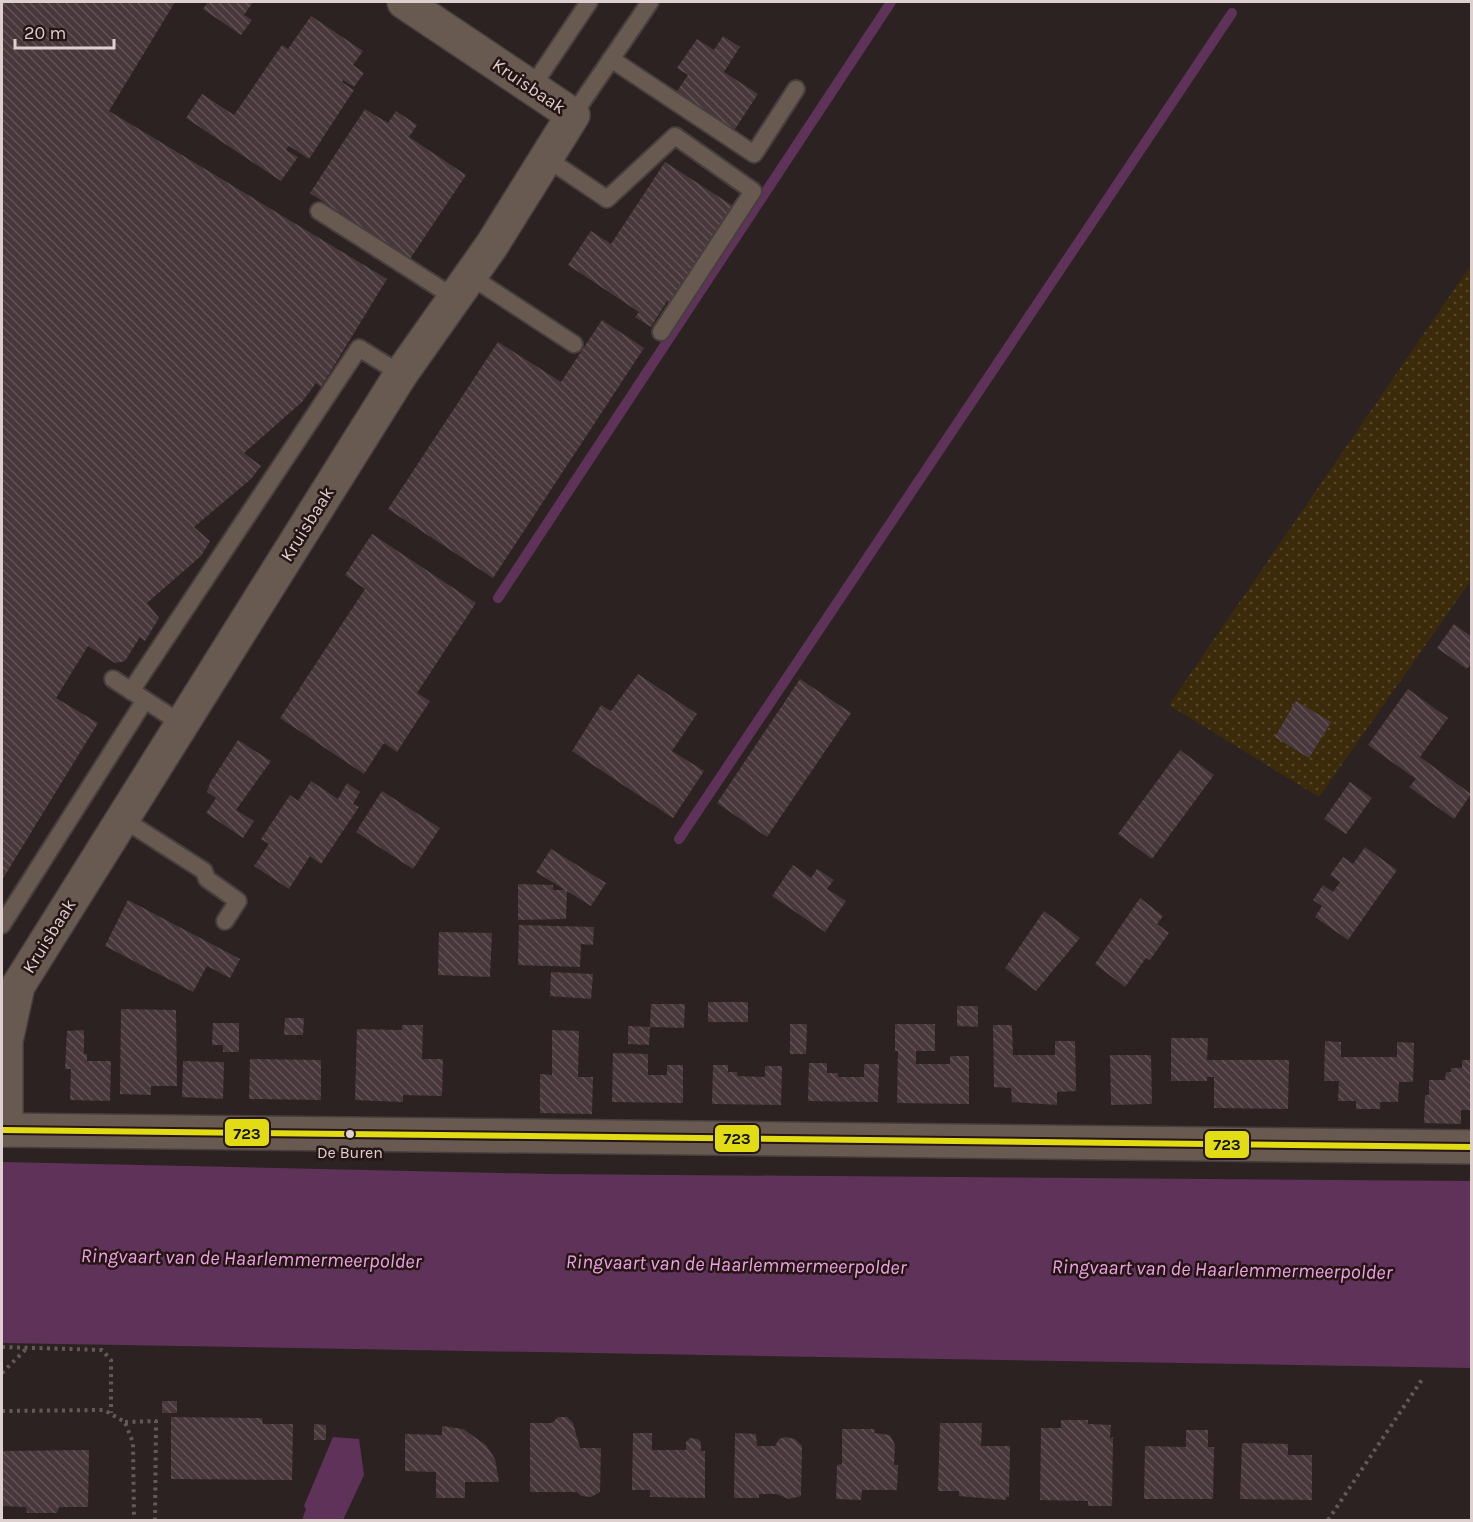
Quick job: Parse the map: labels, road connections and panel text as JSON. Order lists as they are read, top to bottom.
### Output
{
  "streets": {
    "street": ["Kruisbaak"]
  },
  "water": ["Ringvaart van de Haarlemmermeerpolder"],
  "places": ["De Buren"],
  "lines": ["transit line 723"],
  "scale_bar": "20 m"
}
